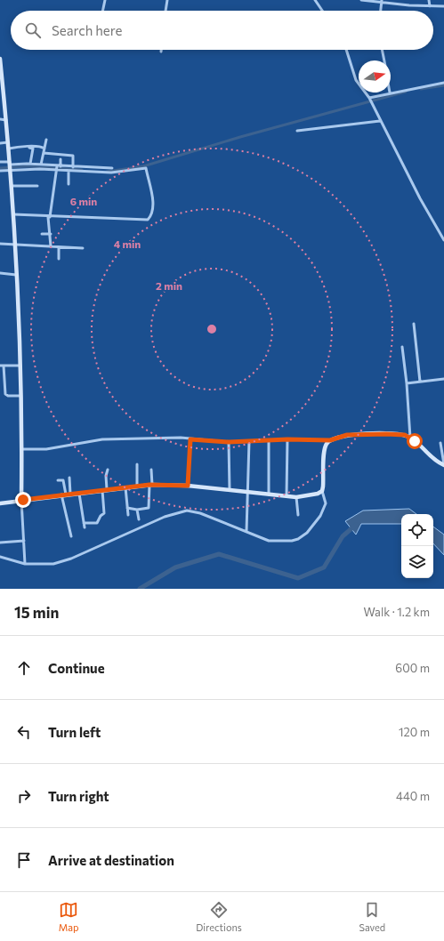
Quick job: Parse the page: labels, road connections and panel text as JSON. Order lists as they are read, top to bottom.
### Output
{
  "north": "right",
  "page": {
    "search": "Search here",
    "heading": ["15 min", "Walk · 1.2 km"],
    "list": [
      ["Continue", "600 m"],
      ["Turn left", "120 m"],
      ["Turn right", "440 m"],
      "Arrive at destination"
    ],
    "nav": ["Map", "Directions", "Saved"]
  },
  "rings": ["6 min", "4 min", "2 min"]
}
